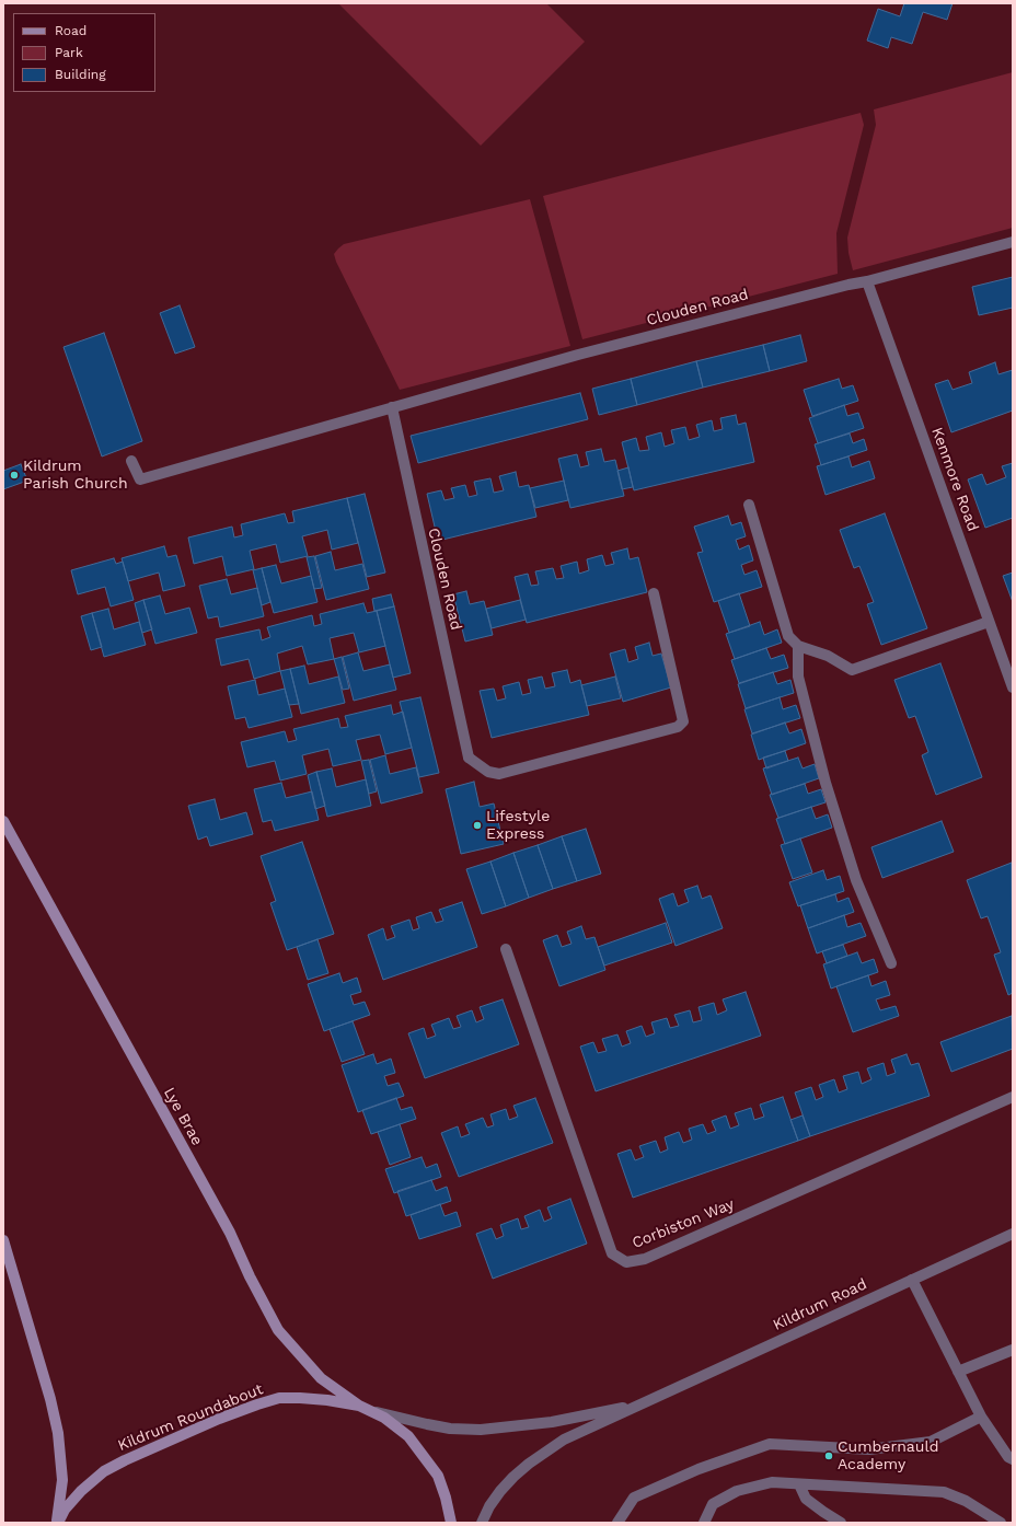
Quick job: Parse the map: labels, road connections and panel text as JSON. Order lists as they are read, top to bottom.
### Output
{
  "streets": {
    "main road": ["Lye Brae", "Kildrum Roundabout"],
    "street": [
      "Clouden Road",
      "Kenmore Road",
      "Corbiston Way",
      "Kildrum Road"
    ]
  },
  "crossings": [
    ["Clouden Road", "Kenmore Road"],
    ["Lye Brae", "Kildrum Road"],
    ["Lye Brae", "Kildrum Roundabout"],
    ["Kildrum Road", "Kildrum Roundabout"]
  ],
  "places": ["Kildrum Parish Church", "Lifestyle Express", "Cumbernauld Academy"],
  "legend": ["Road", "Park", "Building"]
}
